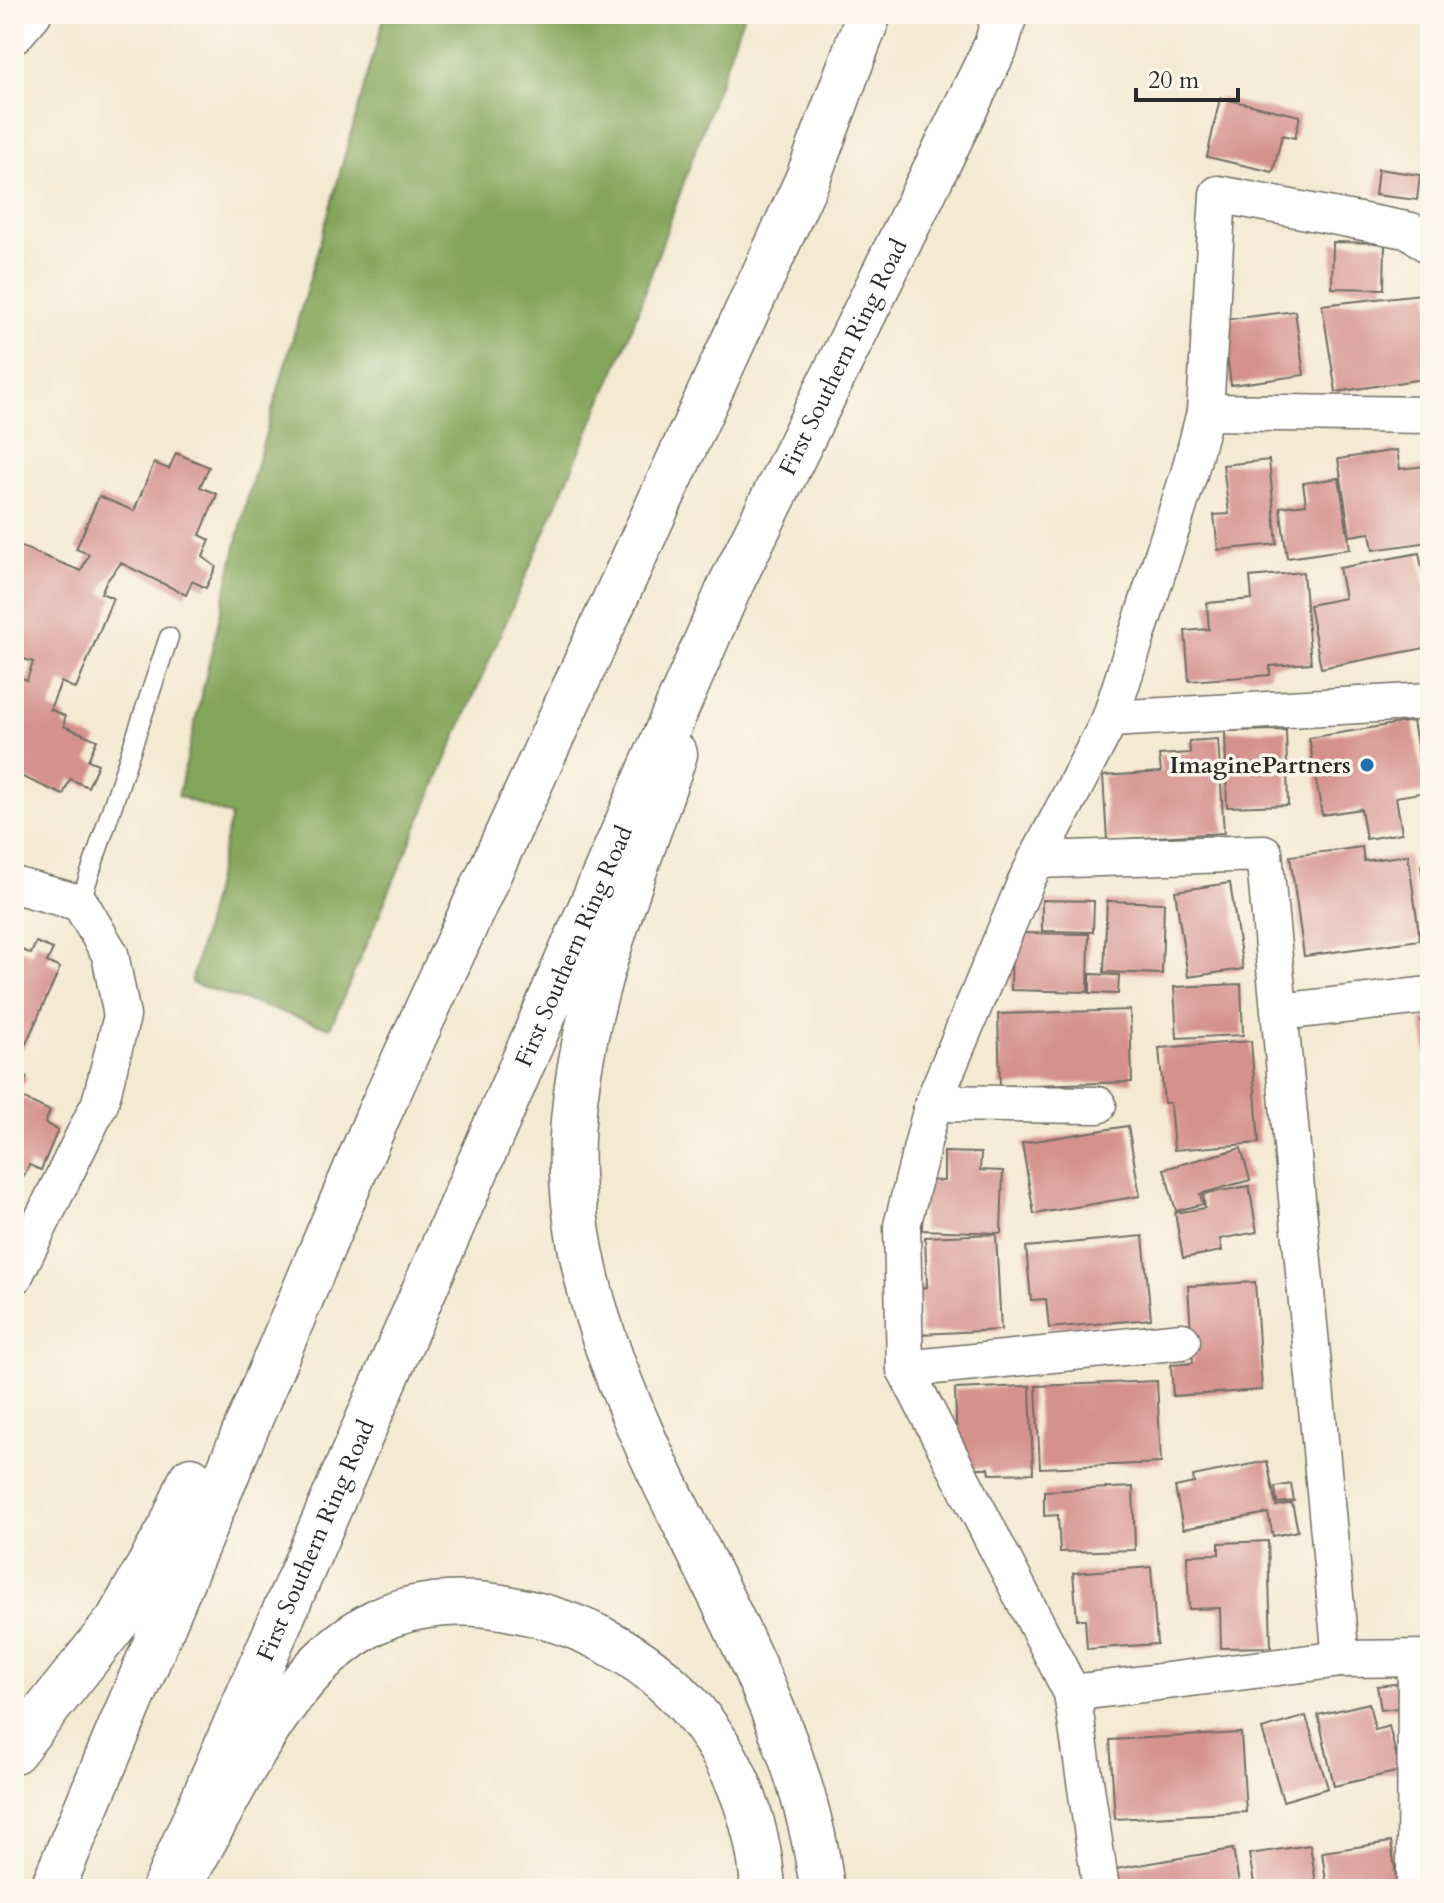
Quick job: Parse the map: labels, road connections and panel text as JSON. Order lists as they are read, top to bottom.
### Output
{
  "streets": {
    "highway": ["First Southern Ring Road"]
  },
  "places": ["ImaginePartners"],
  "scale_bar": "20 m"
}
